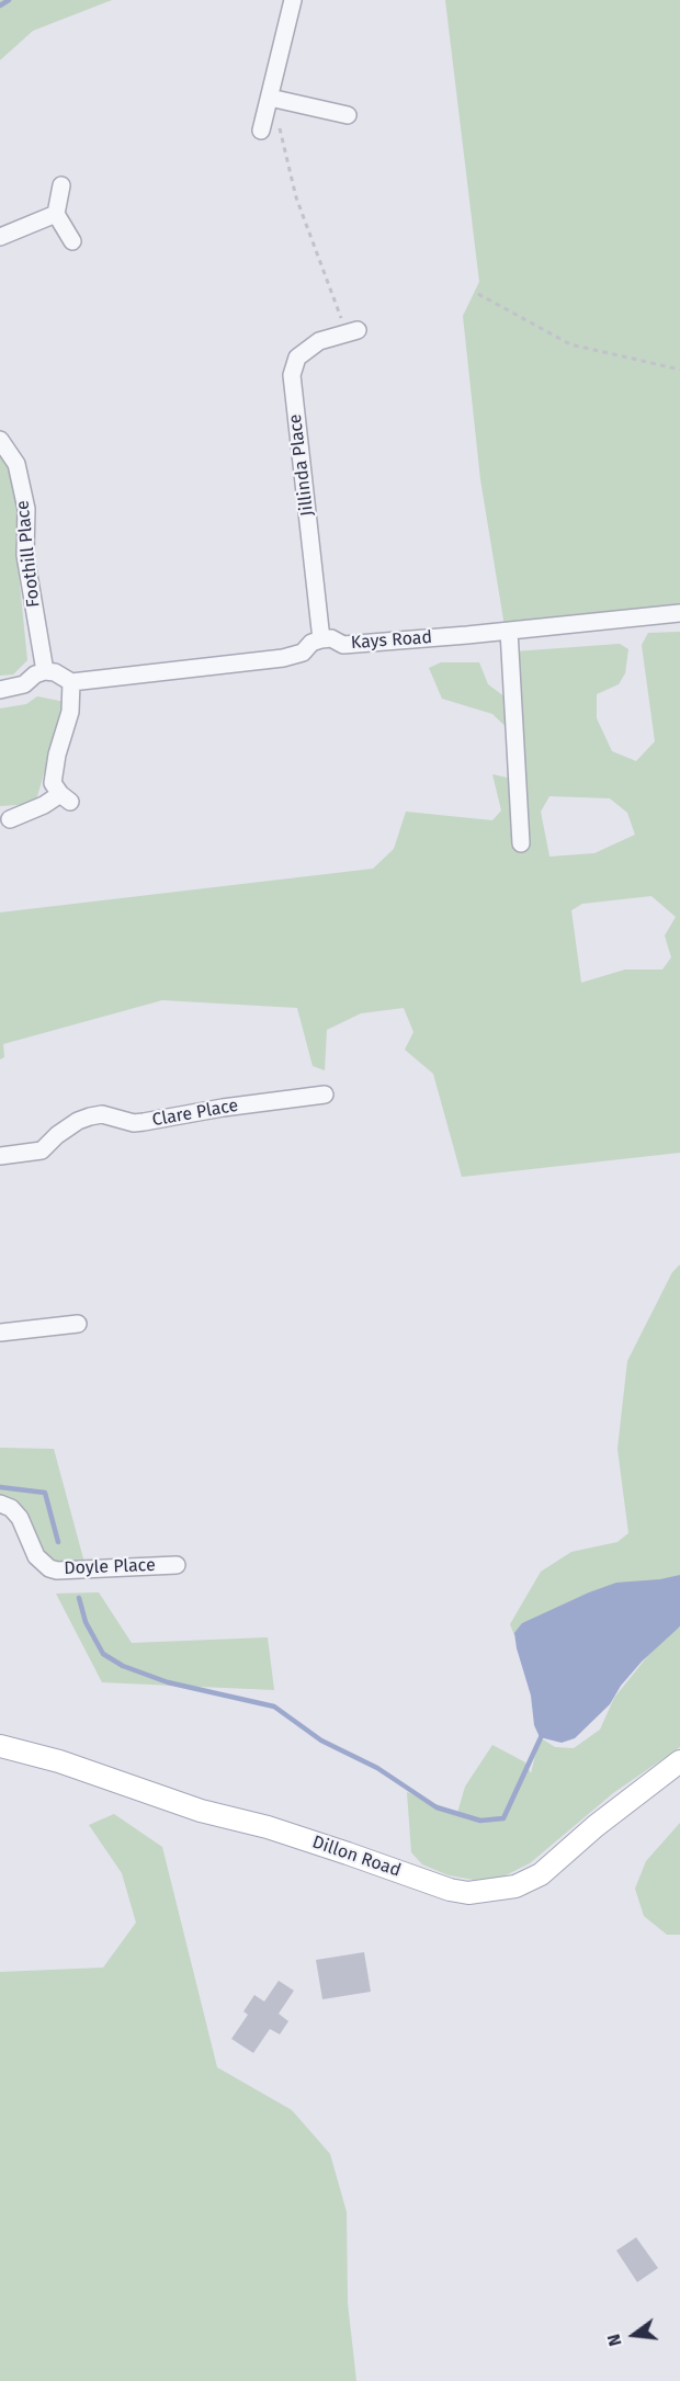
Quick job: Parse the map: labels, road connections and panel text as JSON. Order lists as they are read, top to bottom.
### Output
{
  "streets": {
    "main road": ["Dillon Road"],
    "street": [
      "Jillinda Place",
      "Foothill Place",
      "Kays Road",
      "Clare Place",
      "Doyle Place"
    ]
  },
  "crossings": [
    ["Jillinda Place", "Kays Road"]
  ],
  "north": "left"
}
